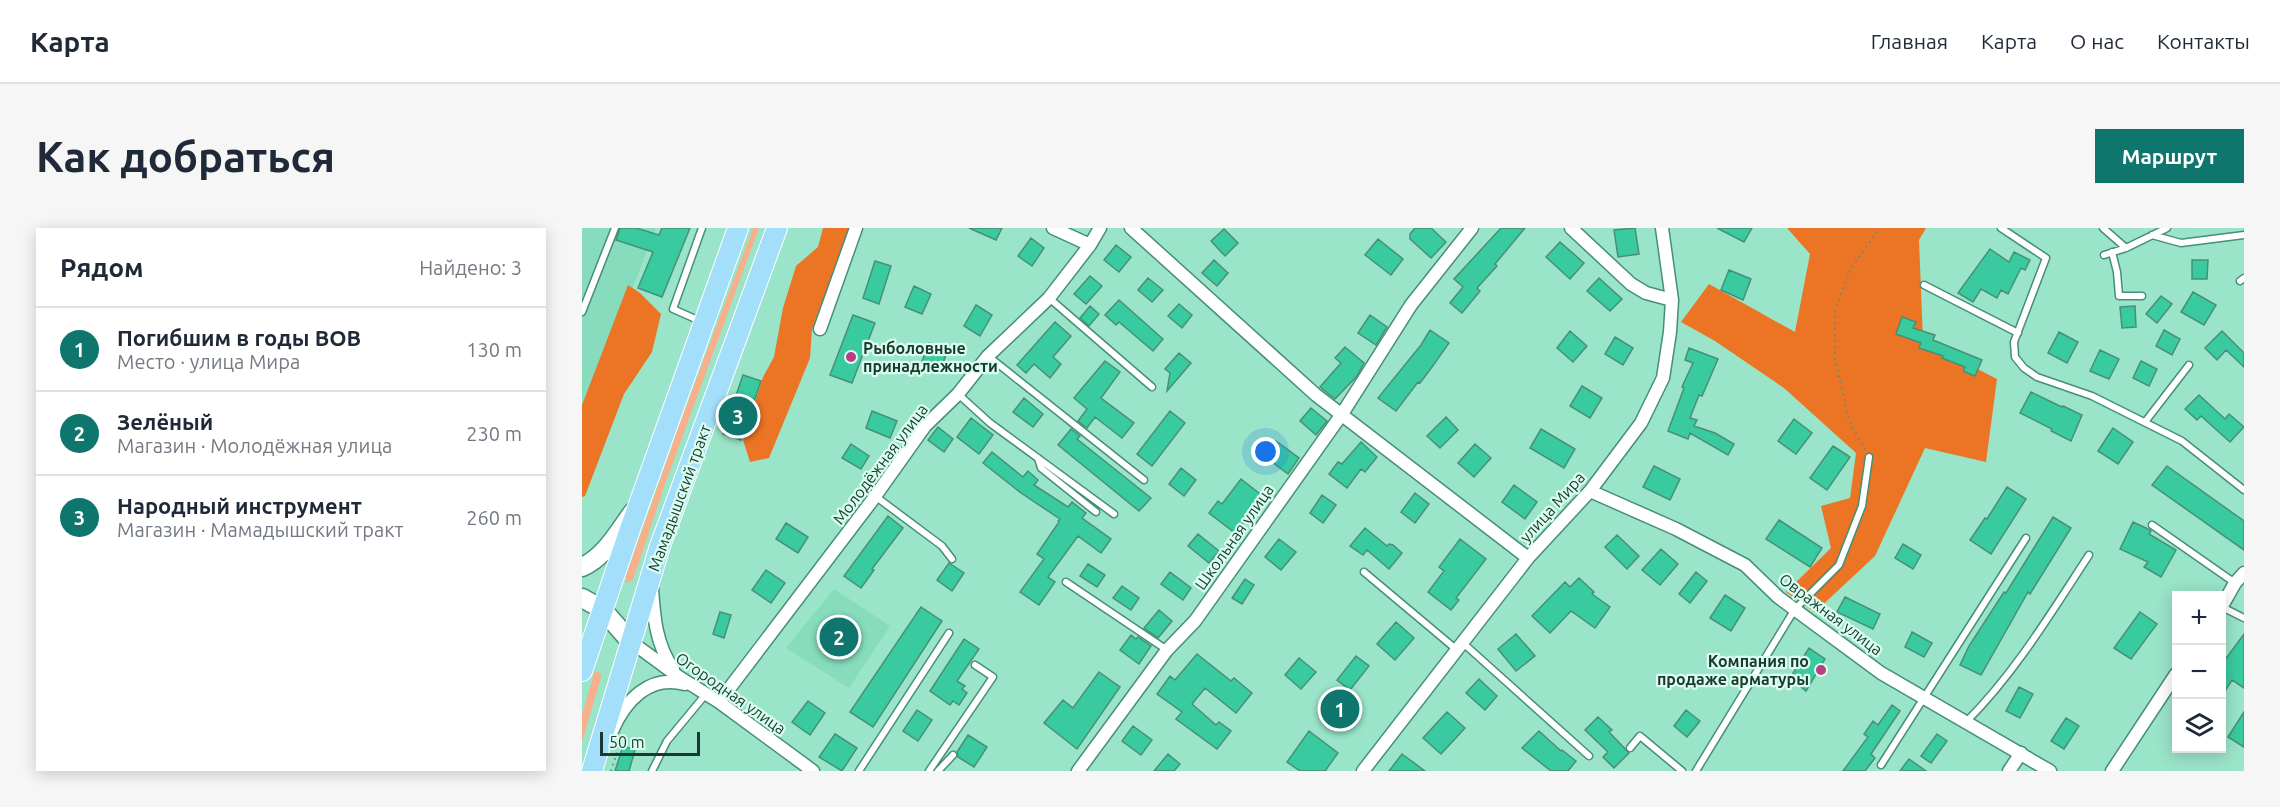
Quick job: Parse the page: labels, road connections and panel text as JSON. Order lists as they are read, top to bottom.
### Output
{
  "streets": {
    "main road": ["Мамадышский тракт"],
    "street": [
      "Молодёжная улица",
      "улица Мира",
      "Школьная улица",
      "Овражная улица",
      "Огородная улица"
    ]
  },
  "crossings": [
    ["Молодёжная улица", "Огородная улица"],
    ["Мамадышский тракт", "Огородная улица"],
    ["улица Мира", "Овражная улица"]
  ],
  "places": ["Рыболовные принадлежности", "Компания по продаже арматуры"],
  "scale_bar": "50 m",
  "page": {
    "header": "Карта",
    "nav": [
      "Главная",
      "Карта",
      "О нас",
      "Контакты"
    ],
    "buttons": "Маршрут",
    "title": "Как добраться",
    "heading": ["Рядом", "Найдено: 3"],
    "list": [
      {
        "mark": "1",
        "name": "Погибшим в годы ВОВ",
        "note": "Место · улица Мира",
        "value": "130 m"
      },
      {
        "mark": "2",
        "name": "Зелёный",
        "note": "Магазин · Молодёжная улица",
        "value": "230 m"
      },
      {
        "mark": "3",
        "name": "Народный инструмент",
        "note": "Магазин · Мамадышский тракт",
        "value": "260 m"
      }
    ],
    "pins": ["3", "2", "1"],
    "map_buttons": ["+", "−"],
    "scale": "50 m"
  }
}
